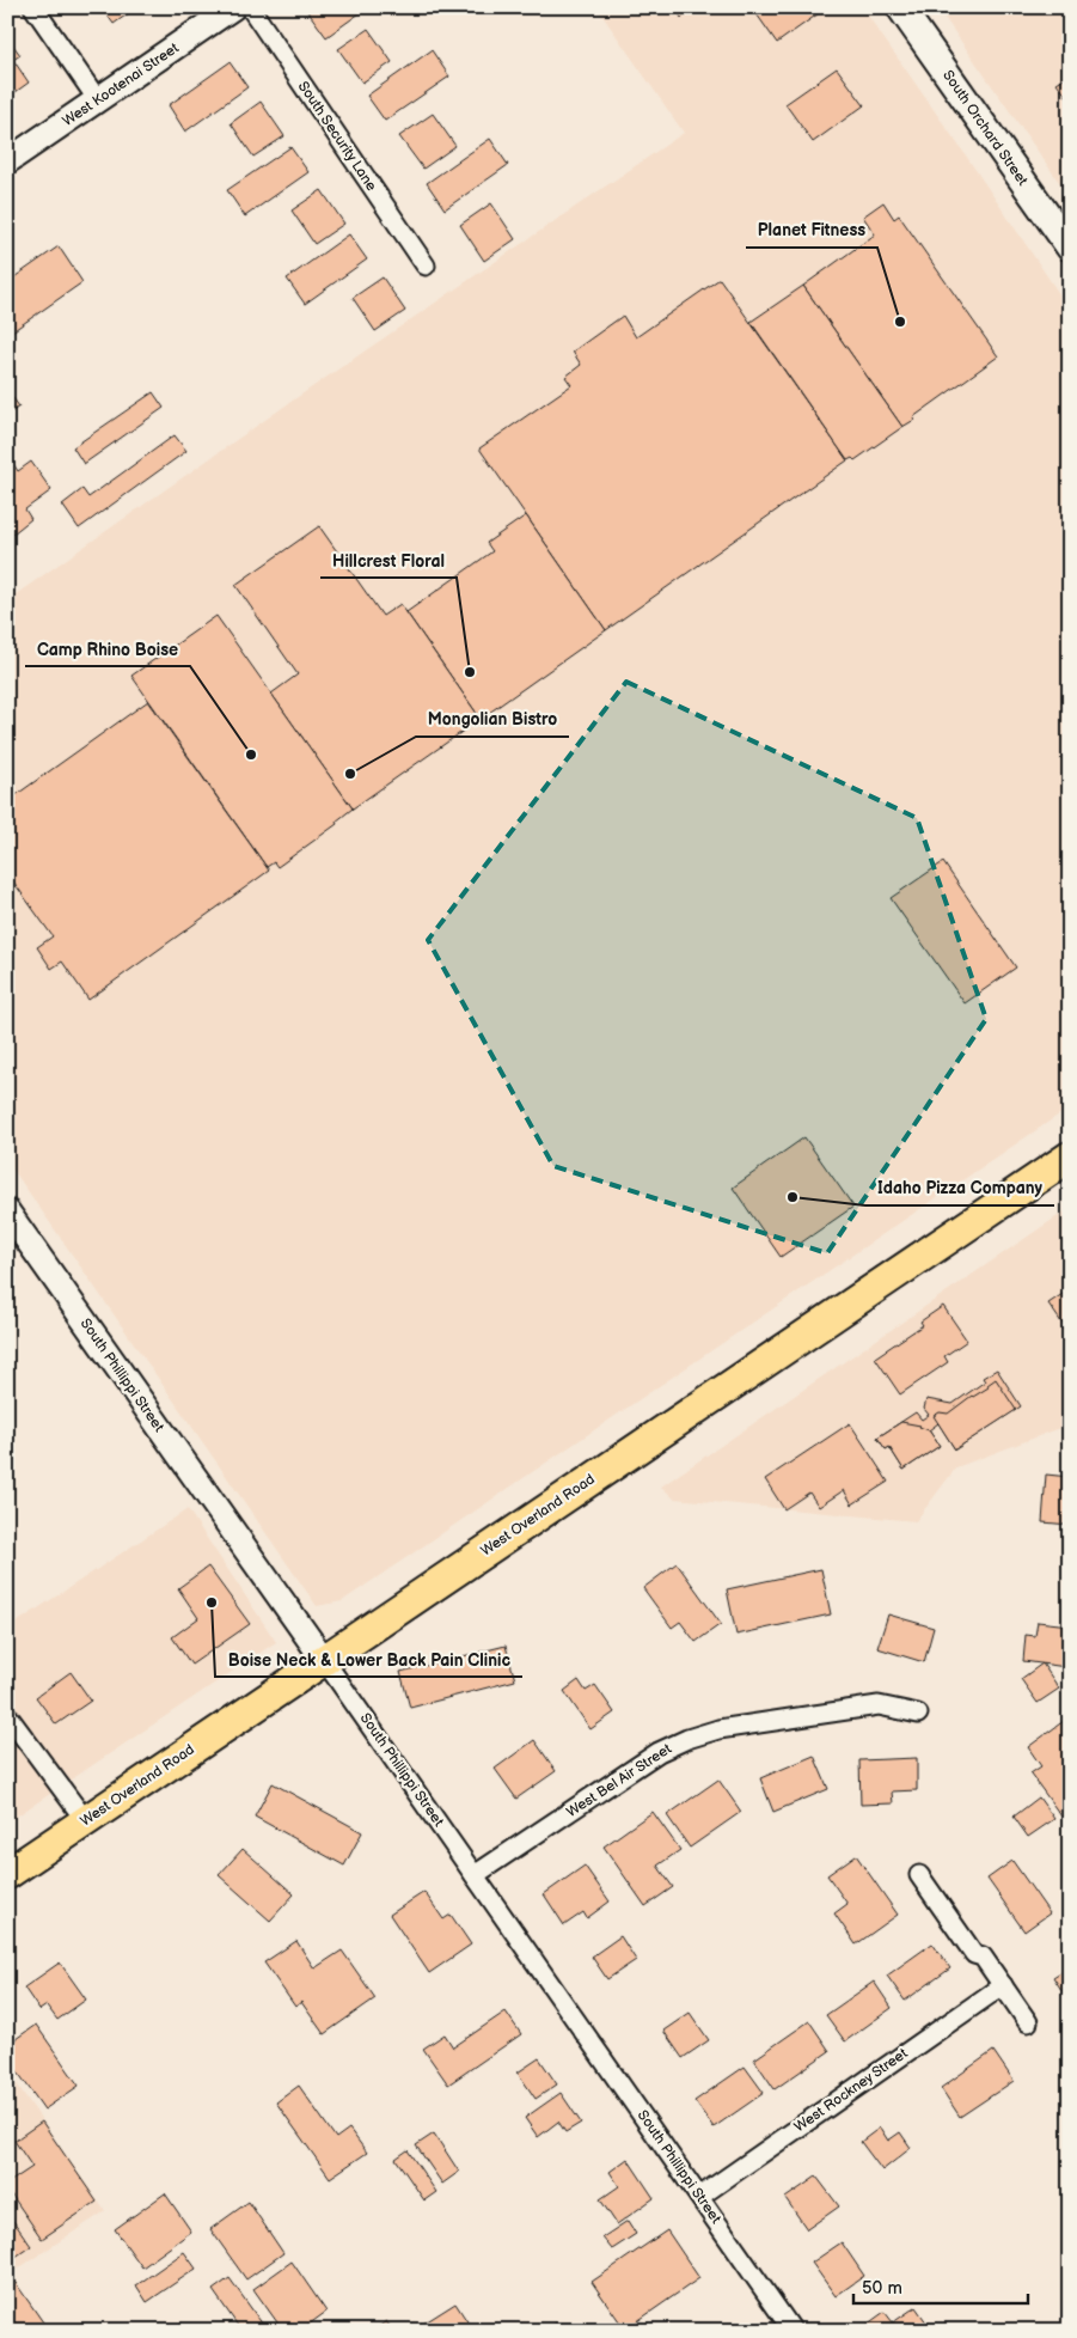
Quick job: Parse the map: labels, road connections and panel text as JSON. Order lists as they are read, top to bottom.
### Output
{
  "streets": {
    "main road": ["South Orchard Street", "West Overland Road"],
    "street": [
      "West Kootenai Street",
      "South Security Lane",
      "South Phillippi Street",
      "West Bel Air Street",
      "West Rockney Street"
    ]
  },
  "crossings": [
    ["South Phillippi Street", "West Overland Road"],
    ["South Phillippi Street", "West Bel Air Street"],
    ["South Phillippi Street", "West Rockney Street"]
  ],
  "places": [
    "Planet Fitness",
    "Hillcrest Floral",
    "Camp Rhino Boise",
    "Mongolian Bistro",
    "Idaho Pizza Company",
    "Boise Neck & Lower Back Pain Clinic"
  ],
  "scale_bar": "50 m"
}
